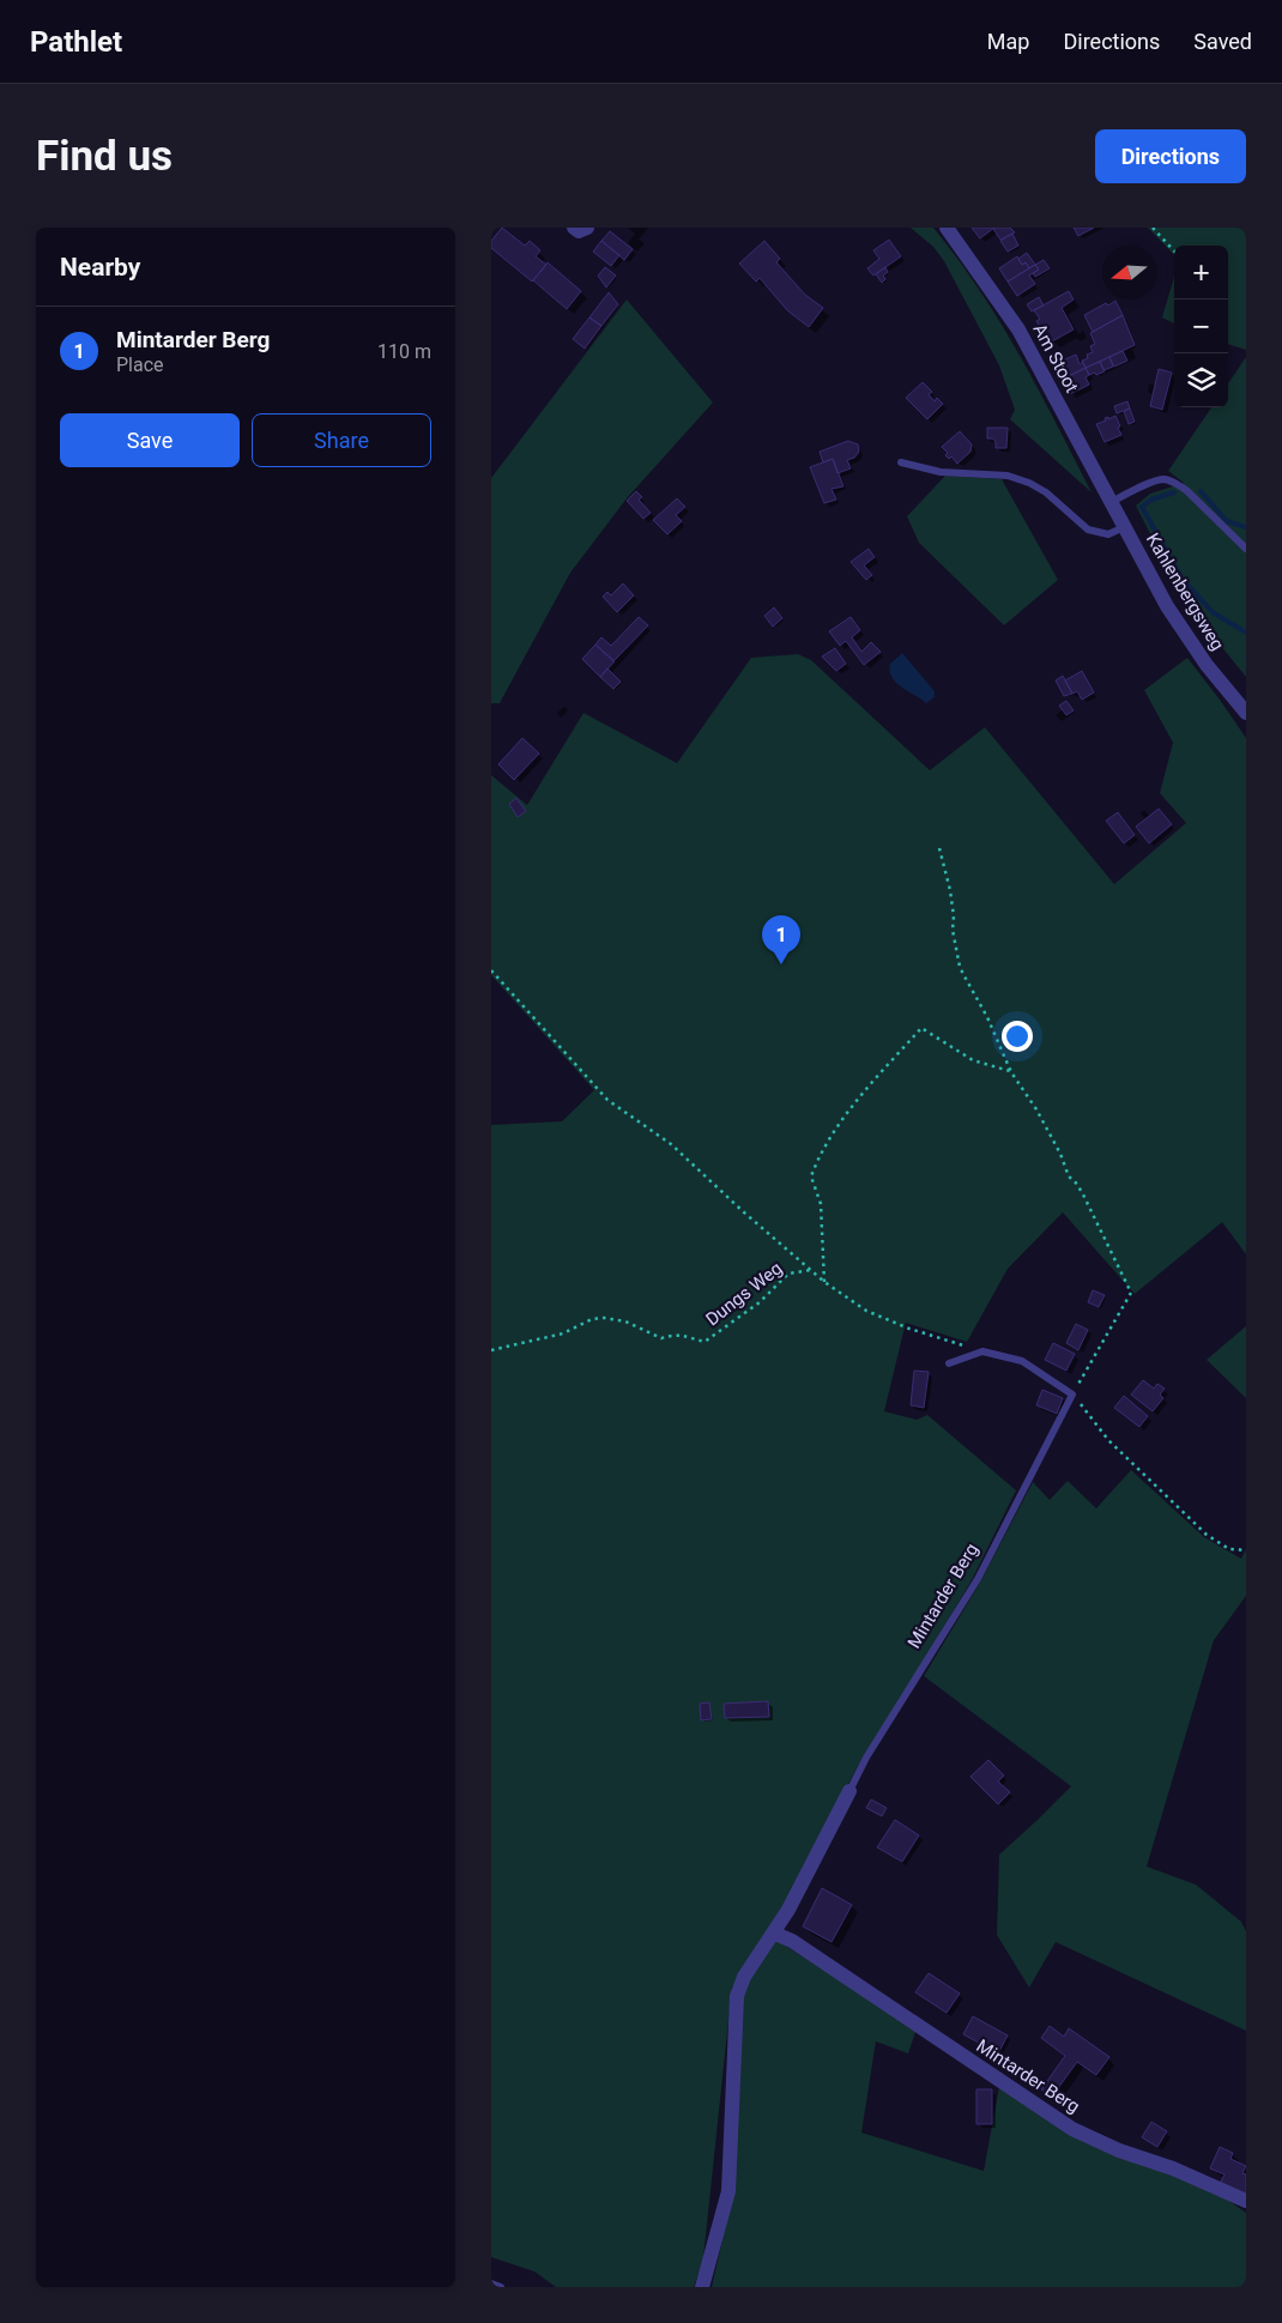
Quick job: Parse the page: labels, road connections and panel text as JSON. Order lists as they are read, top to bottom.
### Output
{
  "streets": {
    "street": ["Am Stoot", "Kahlenbergsweg", "Mintarder Berg"],
    "path": ["Dungs Weg"]
  },
  "crossings": [
    ["Am Stoot", "Kahlenbergsweg"]
  ],
  "north": "left",
  "page": {
    "header": "Pathlet",
    "nav": ["Map", "Directions", "Saved"],
    "buttons": [
      "Directions",
      ["Save", "Share"]
    ],
    "title": "Find us",
    "heading": "Nearby",
    "map_buttons": ["+", "−"],
    "list": [
      {
        "mark": "1",
        "name": "Mintarder Berg",
        "note": "Place",
        "value": "110 m"
      }
    ],
    "pins": "1"
  }
}
